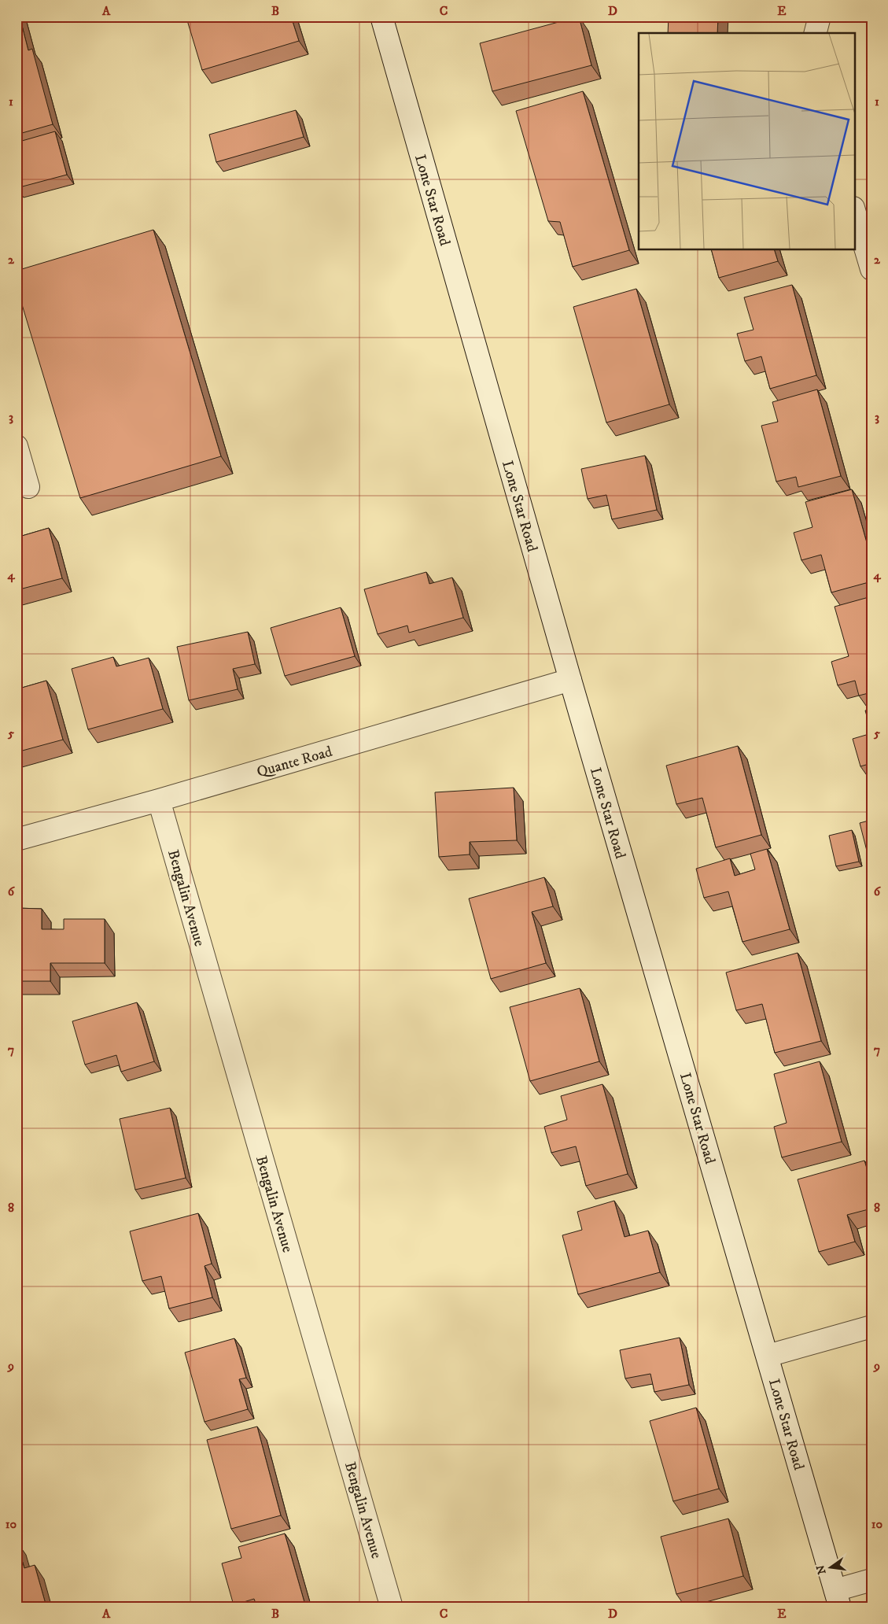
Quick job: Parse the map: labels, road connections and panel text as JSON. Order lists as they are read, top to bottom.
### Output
{
  "streets": {
    "street": ["Lone Star Road", "Quante Road", "Bengalin Avenue"]
  },
  "crossings": [
    ["Lone Star Road", "Quante Road"],
    ["Quante Road", "Bengalin Avenue"]
  ],
  "north": "left",
  "grid": {
    "columns": [
      "A",
      "B",
      "C",
      "D",
      "E"
    ],
    "rows": [
      "1",
      "2",
      "3",
      "4",
      "5",
      "6",
      "7",
      "8",
      "9",
      "10"
    ]
  }
}
